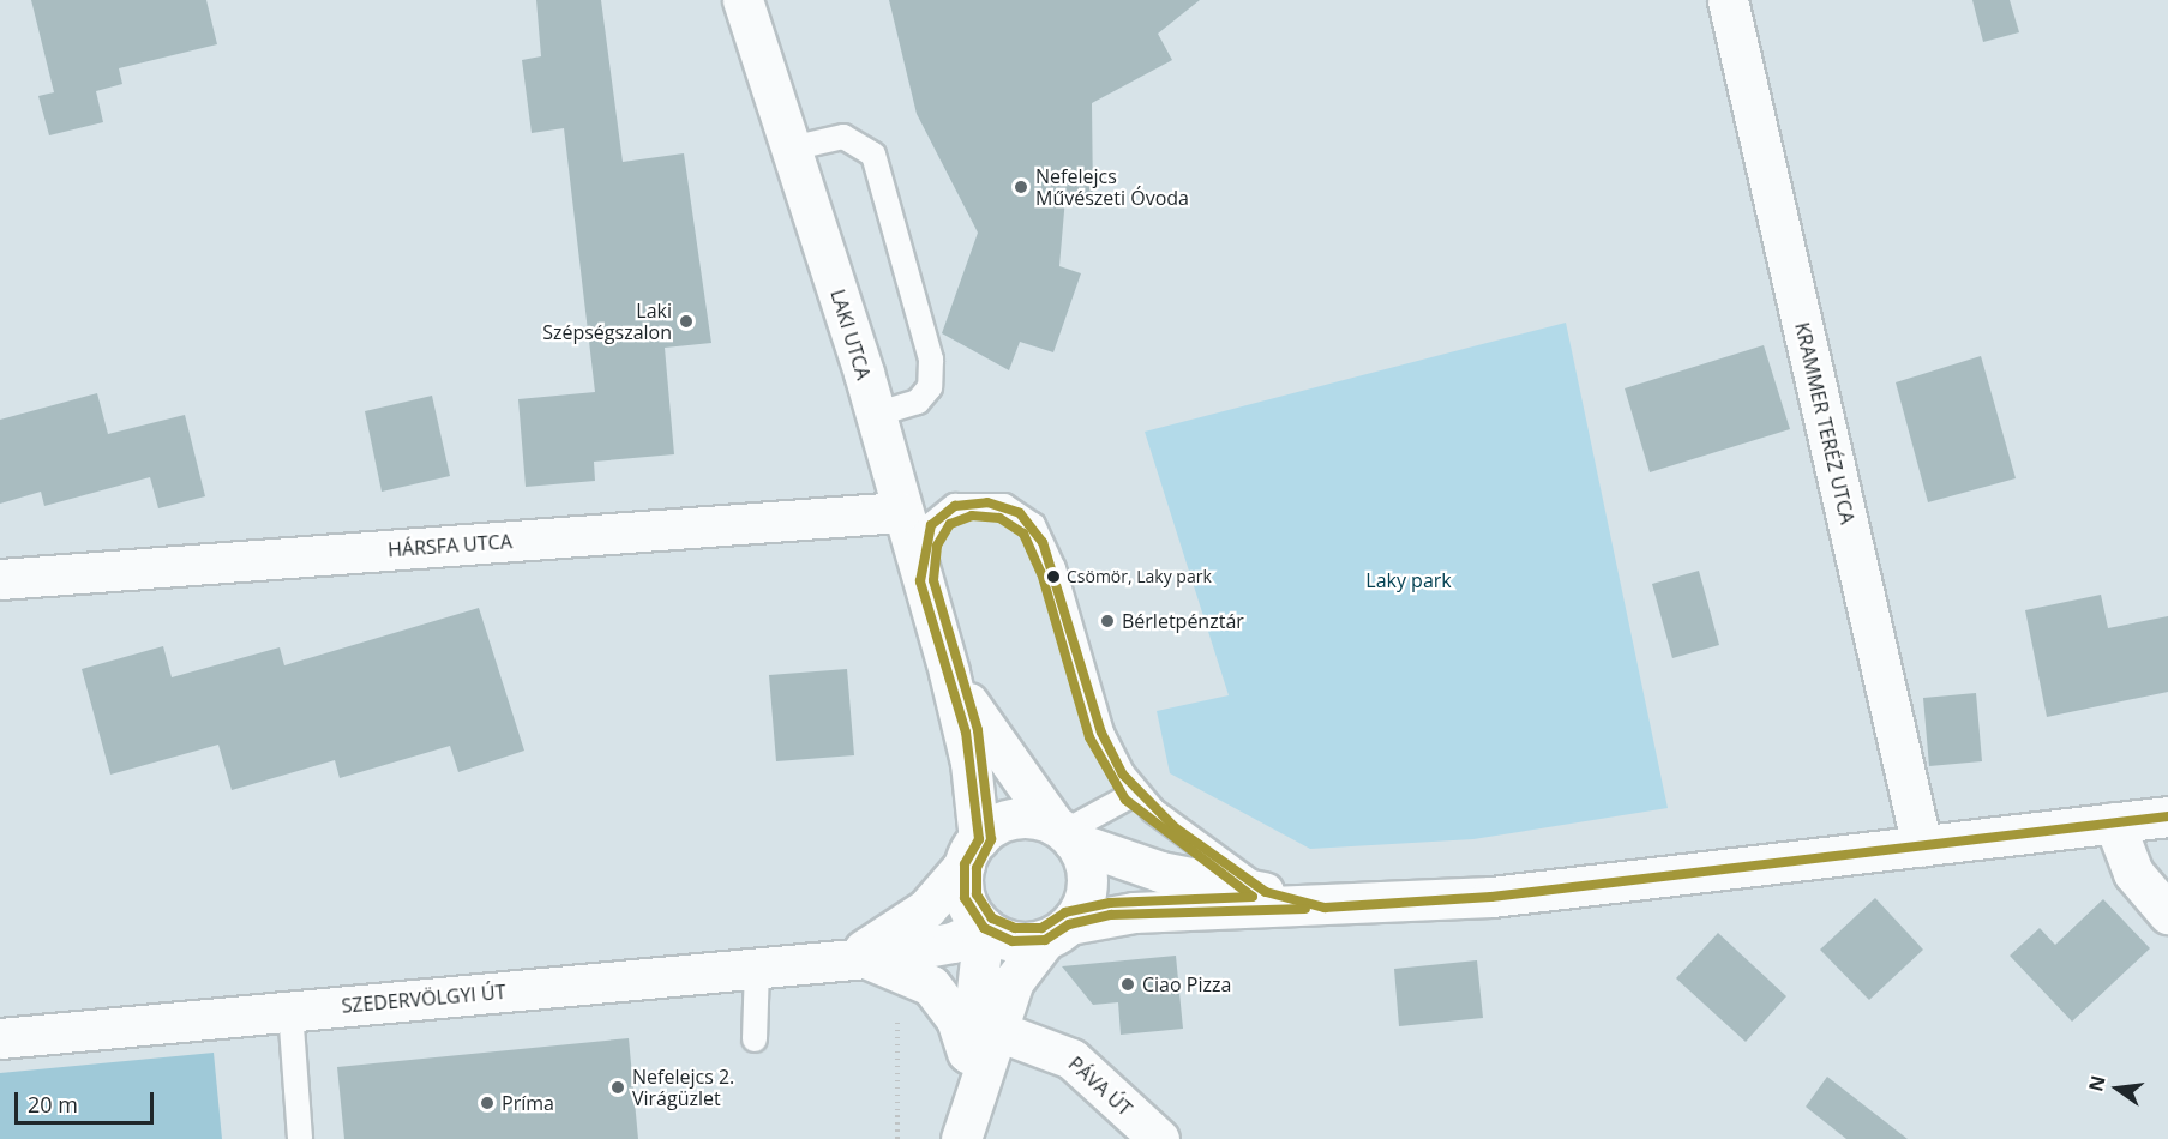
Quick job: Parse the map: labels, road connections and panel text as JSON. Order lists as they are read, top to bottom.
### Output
{
  "streets": {
    "street": [
      "LAKI UTCA",
      "KRAMMER TERÉZ UTCA",
      "HÁRSFA UTCA",
      "SZEDERVÖLGYI ÚT",
      "PÁVA ÚT"
    ]
  },
  "crossings": [
    ["LAKI UTCA", "HÁRSFA UTCA"],
    ["LAKI UTCA", "SZEDERVÖLGYI ÚT"]
  ],
  "parks": ["Laky park"],
  "places": [
    "Nefelejcs Művészeti Óvoda",
    "Laki Szépségszalon",
    "Csömör, Laky park",
    "Bérletpénztár",
    "Ciao Pizza",
    "Nefelejcs 2. Virágüzlet",
    "Príma"
  ],
  "scale_bar": "20 m",
  "north": "left"
}
